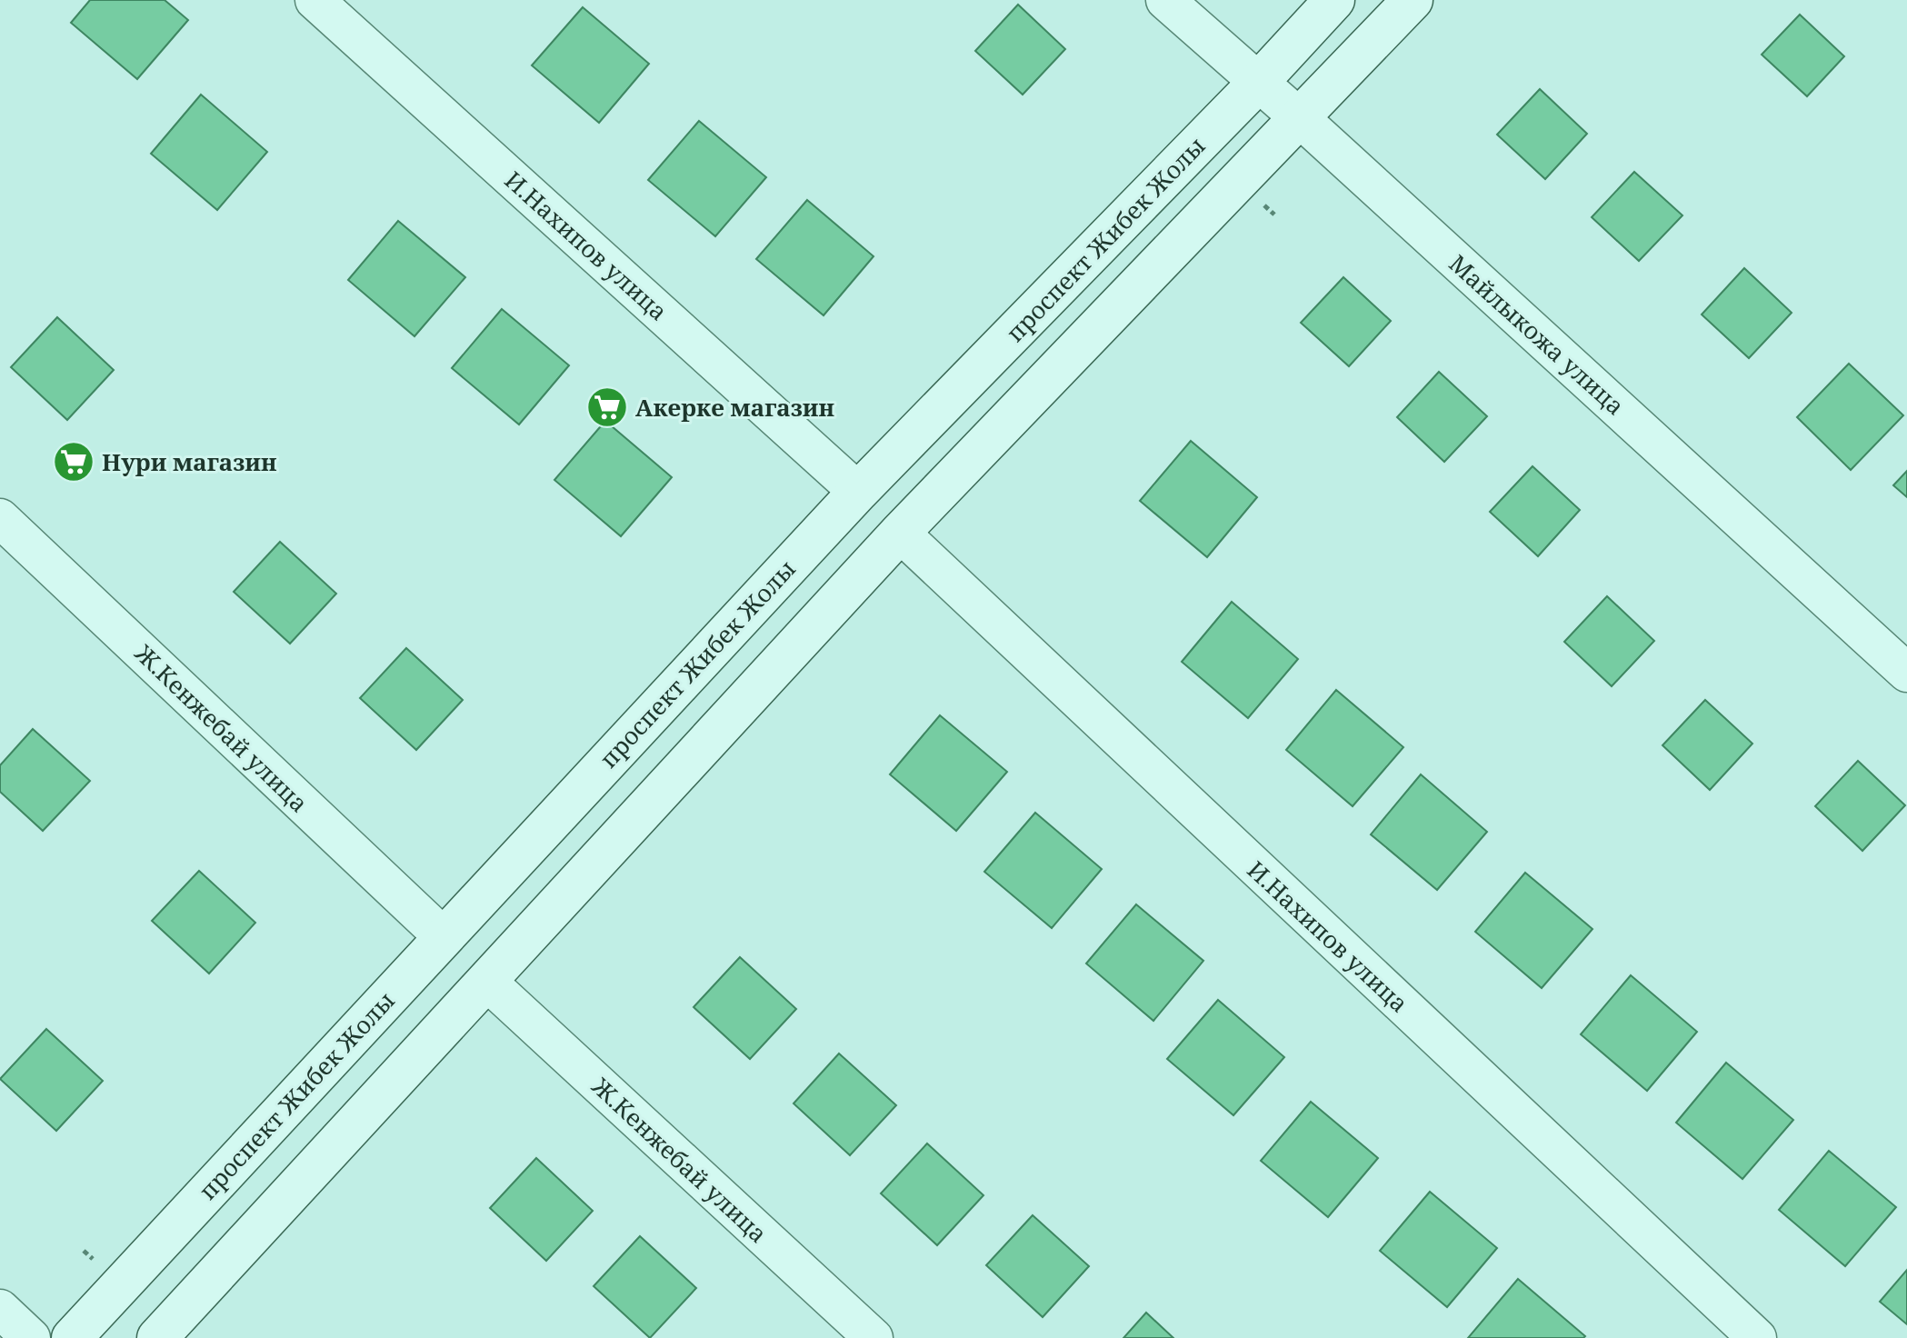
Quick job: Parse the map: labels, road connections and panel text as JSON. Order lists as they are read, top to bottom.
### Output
{
  "streets": {
    "street": [
      "проспект Жибек Жолы",
      "И.Нахипов улица",
      "Майлыкожа улица",
      "Ж.Кенжебай улица"
    ]
  },
  "crossings": [
    ["проспект Жибек Жолы", "И.Нахипов улица"],
    ["проспект Жибек Жолы", "Майлыкожа улица"],
    ["проспект Жибек Жолы", "Ж.Кенжебай улица"]
  ],
  "places": {
    "supermarket": ["Акерке магазин", "Нури магазин"]
  }
}
